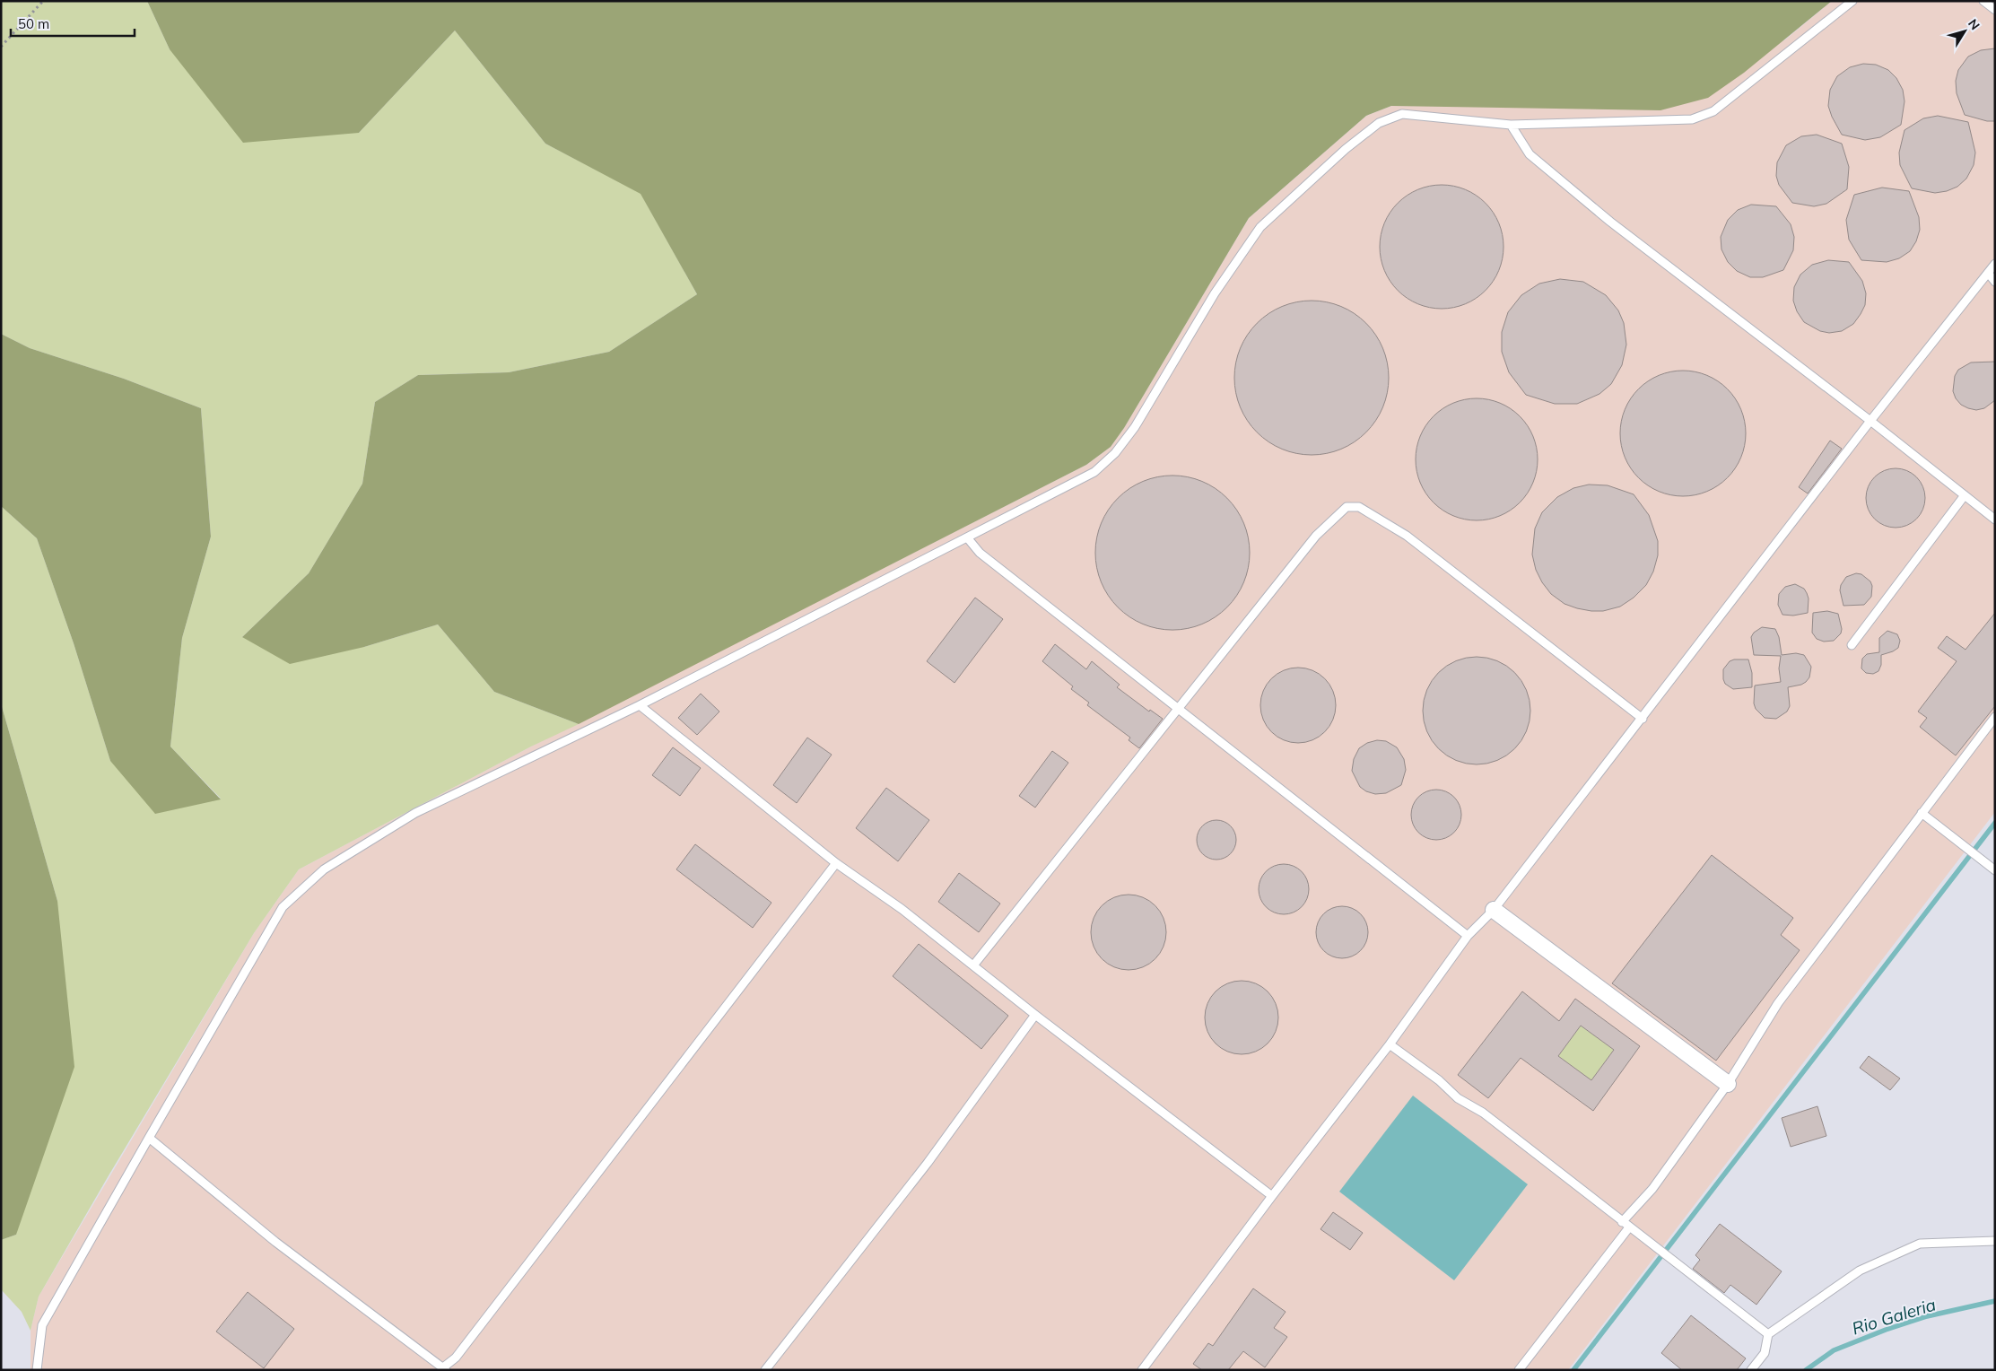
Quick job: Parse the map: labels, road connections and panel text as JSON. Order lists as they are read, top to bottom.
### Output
{
  "water": ["Rio Galeria"],
  "scale_bar": "50 m",
  "north": "top right"
}
